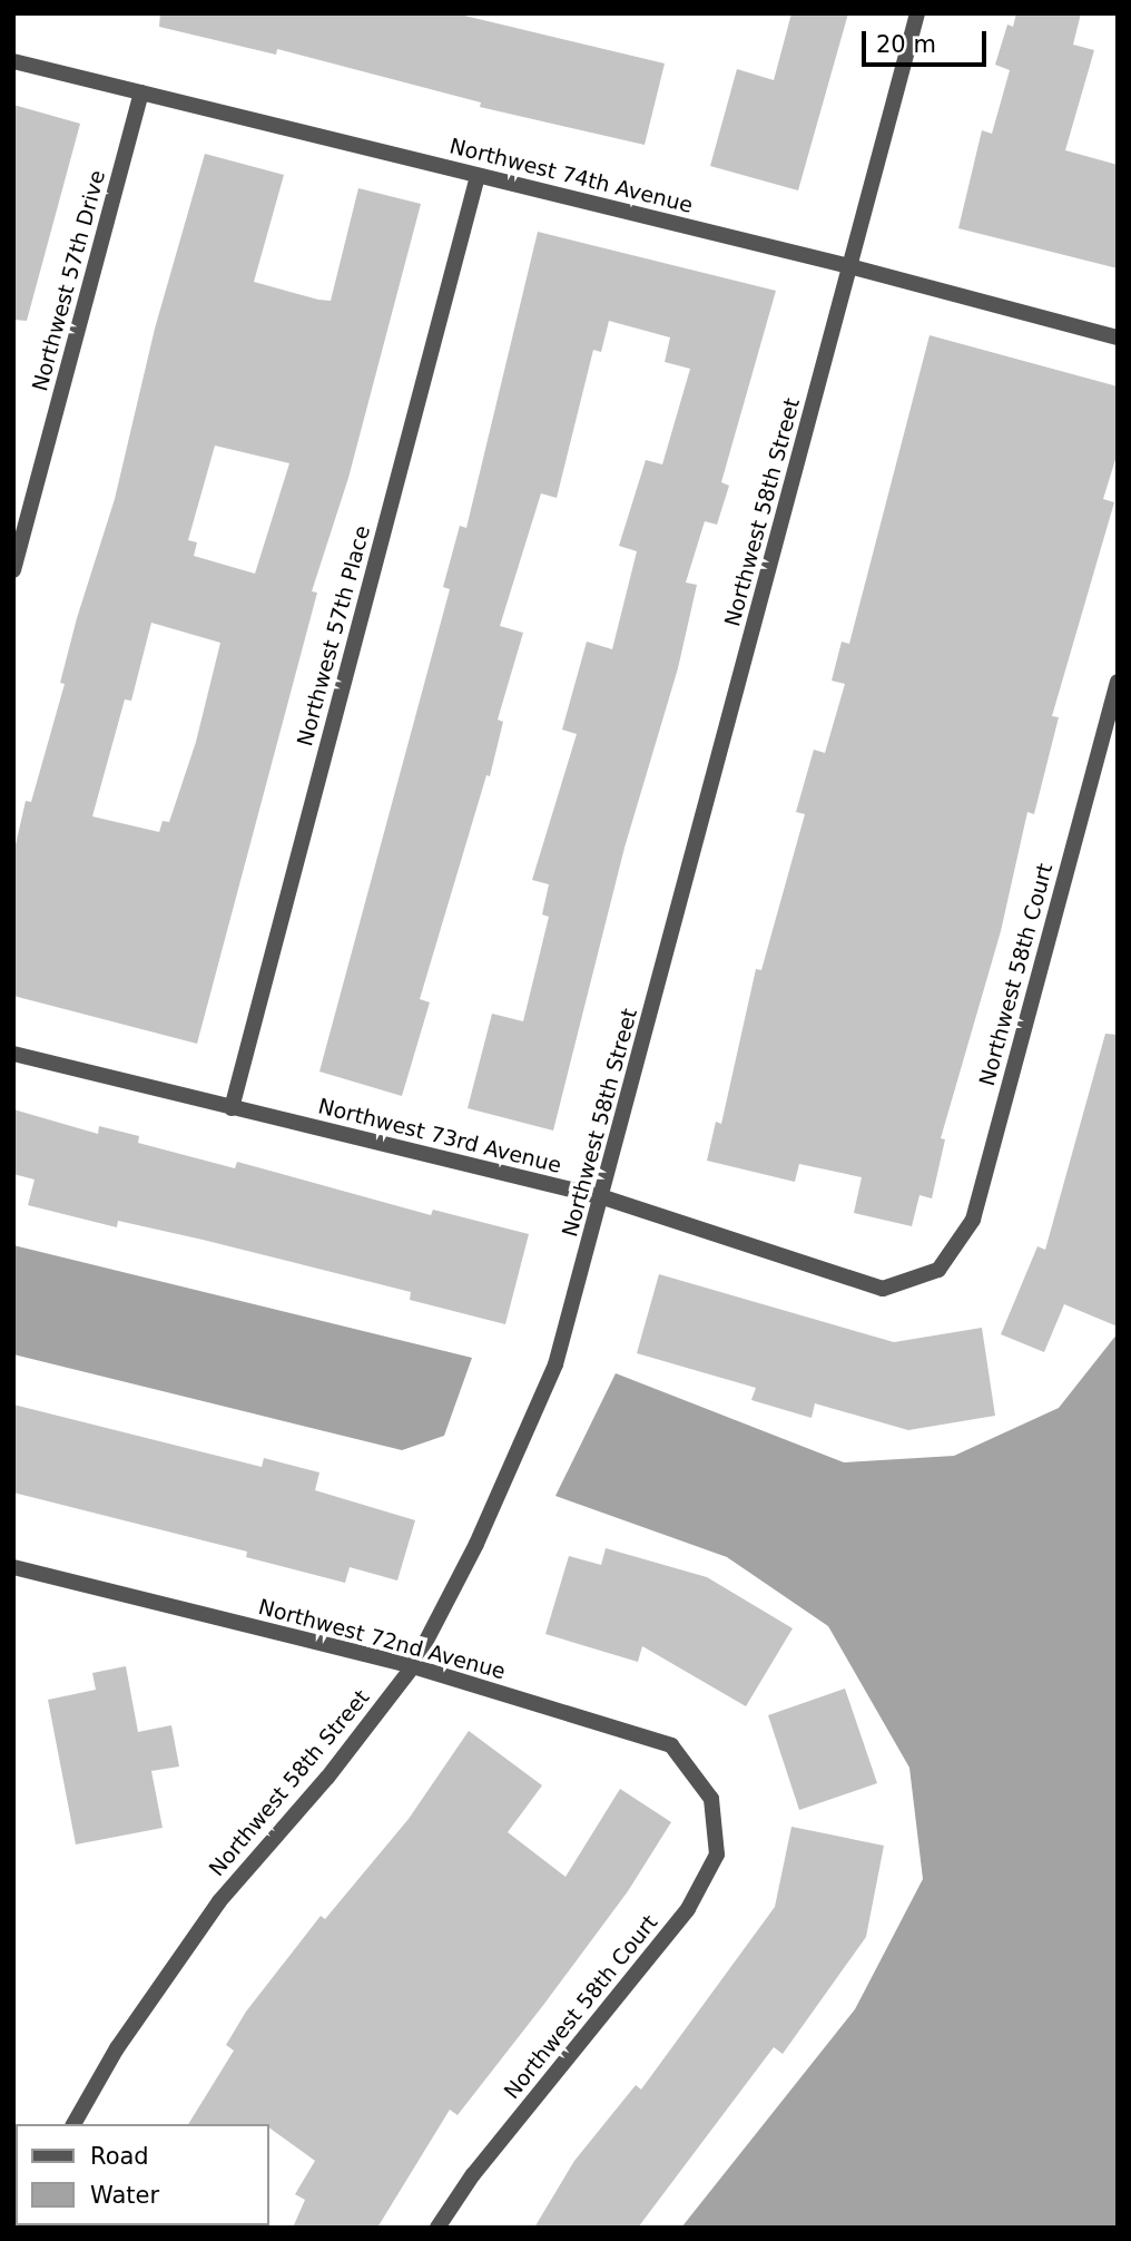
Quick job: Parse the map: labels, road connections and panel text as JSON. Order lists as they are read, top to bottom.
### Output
{
  "streets": {
    "street": [
      "Northwest 74th Avenue",
      "Northwest 57th Drive",
      "Northwest 58th Street",
      "Northwest 57th Place",
      "Northwest 58th Court",
      "Northwest 73rd Avenue",
      "Northwest 72nd Avenue"
    ]
  },
  "crossings": [
    ["Northwest 74th Avenue", "Northwest 57th Drive"],
    ["Northwest 74th Avenue", "Northwest 58th Street"],
    ["Northwest 74th Avenue", "Northwest 57th Place"],
    ["Northwest 58th Street", "Northwest 73rd Avenue"],
    ["Northwest 58th Street", "Northwest 72nd Avenue"],
    ["Northwest 57th Place", "Northwest 73rd Avenue"],
    ["Northwest 58th Court", "Northwest 73rd Avenue"],
    ["Northwest 58th Court", "Northwest 72nd Avenue"]
  ],
  "legend": ["Road", "Water"],
  "scale_bar": "20 m"
}
